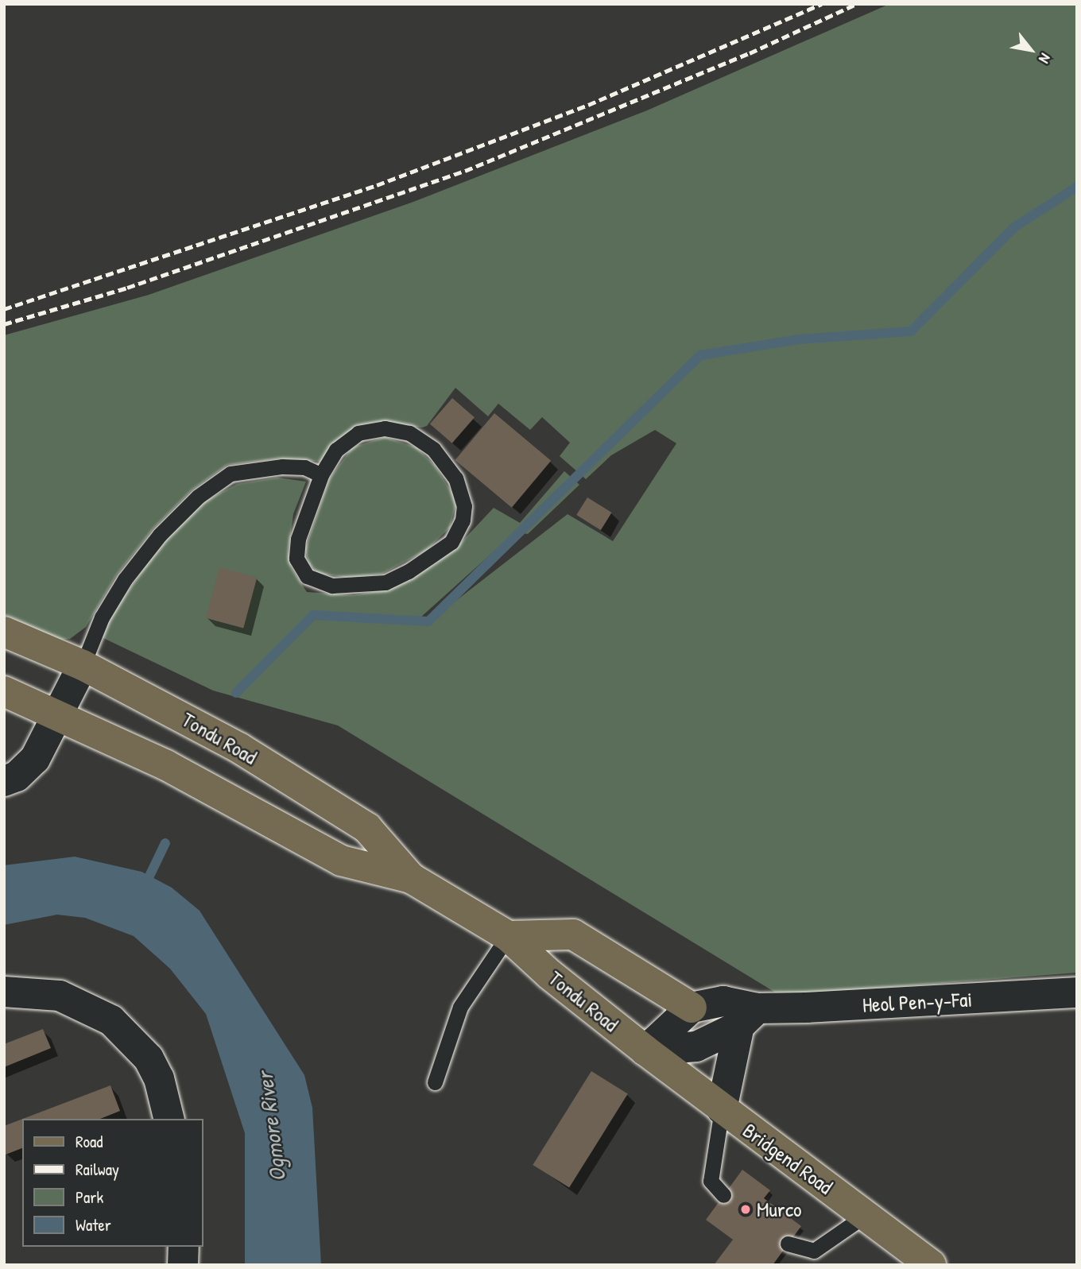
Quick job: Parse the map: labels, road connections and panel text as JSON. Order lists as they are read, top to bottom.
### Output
{
  "streets": {
    "main road": ["Tondu Road", "Bridgend Road"],
    "street": ["Heol Pen-y-Fai"]
  },
  "crossings": [
    ["Tondu Road", "Heol Pen-y-Fai"],
    ["Tondu Road", "Bridgend Road"],
    ["Heol Pen-y-Fai", "Bridgend Road"]
  ],
  "water": ["Ogmore River"],
  "places": ["Murco"],
  "legend": [
    "Road",
    "Railway",
    "Park",
    "Water"
  ],
  "north": "bottom right"
}
